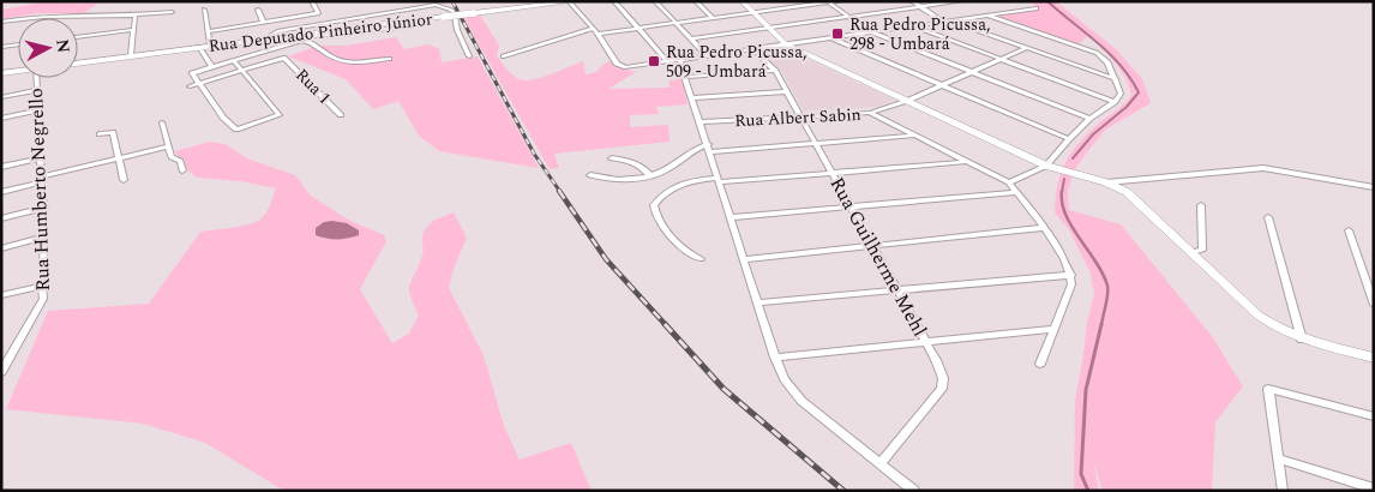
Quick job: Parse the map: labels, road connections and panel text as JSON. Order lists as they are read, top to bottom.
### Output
{
  "streets": {
    "street": [
      "Rua Deputado Pinheiro Júnior",
      "Rua 1",
      "Rua Albert Sabin",
      "Rua Humberto Negrello",
      "Rua Guilherme Mehl"
    ]
  },
  "crossings": [
    ["Rua Albert Sabin", "Rua Guilherme Mehl"]
  ],
  "places": {
    "transit": ["Rua Pedro Picussa, 298 - Umbará", "Rua Pedro Picussa, 509 - Umbará"]
  },
  "north": "right"
}
